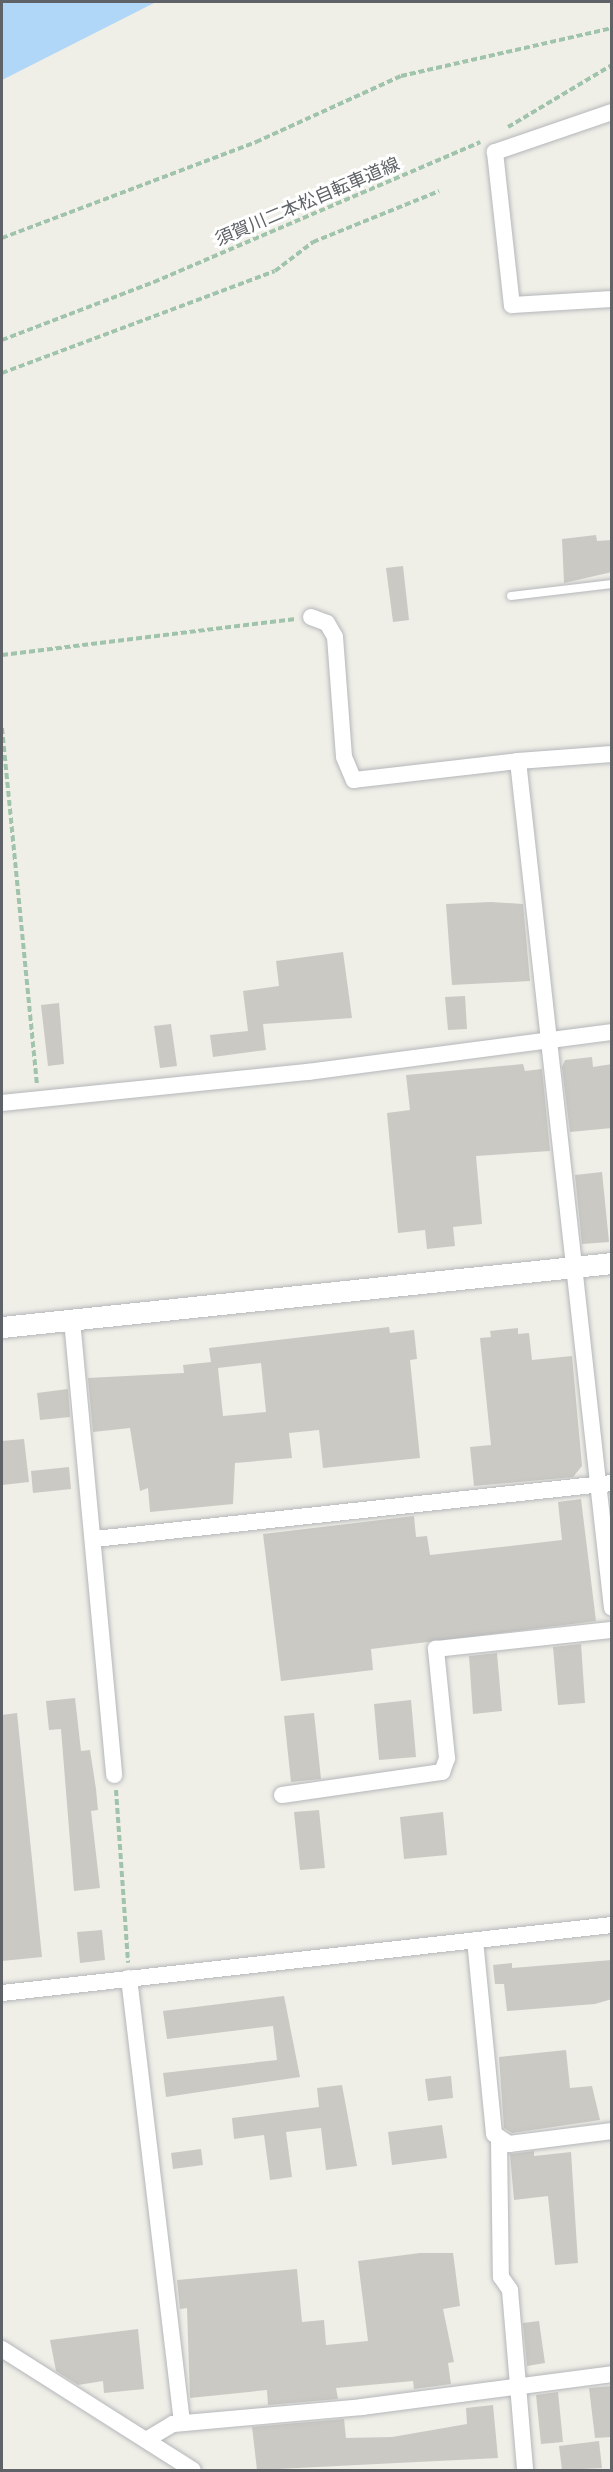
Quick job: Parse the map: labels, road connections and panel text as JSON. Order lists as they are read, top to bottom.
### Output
{
  "streets": {
    "path": ["須賀川二本松自転車道線"]
  }
}
